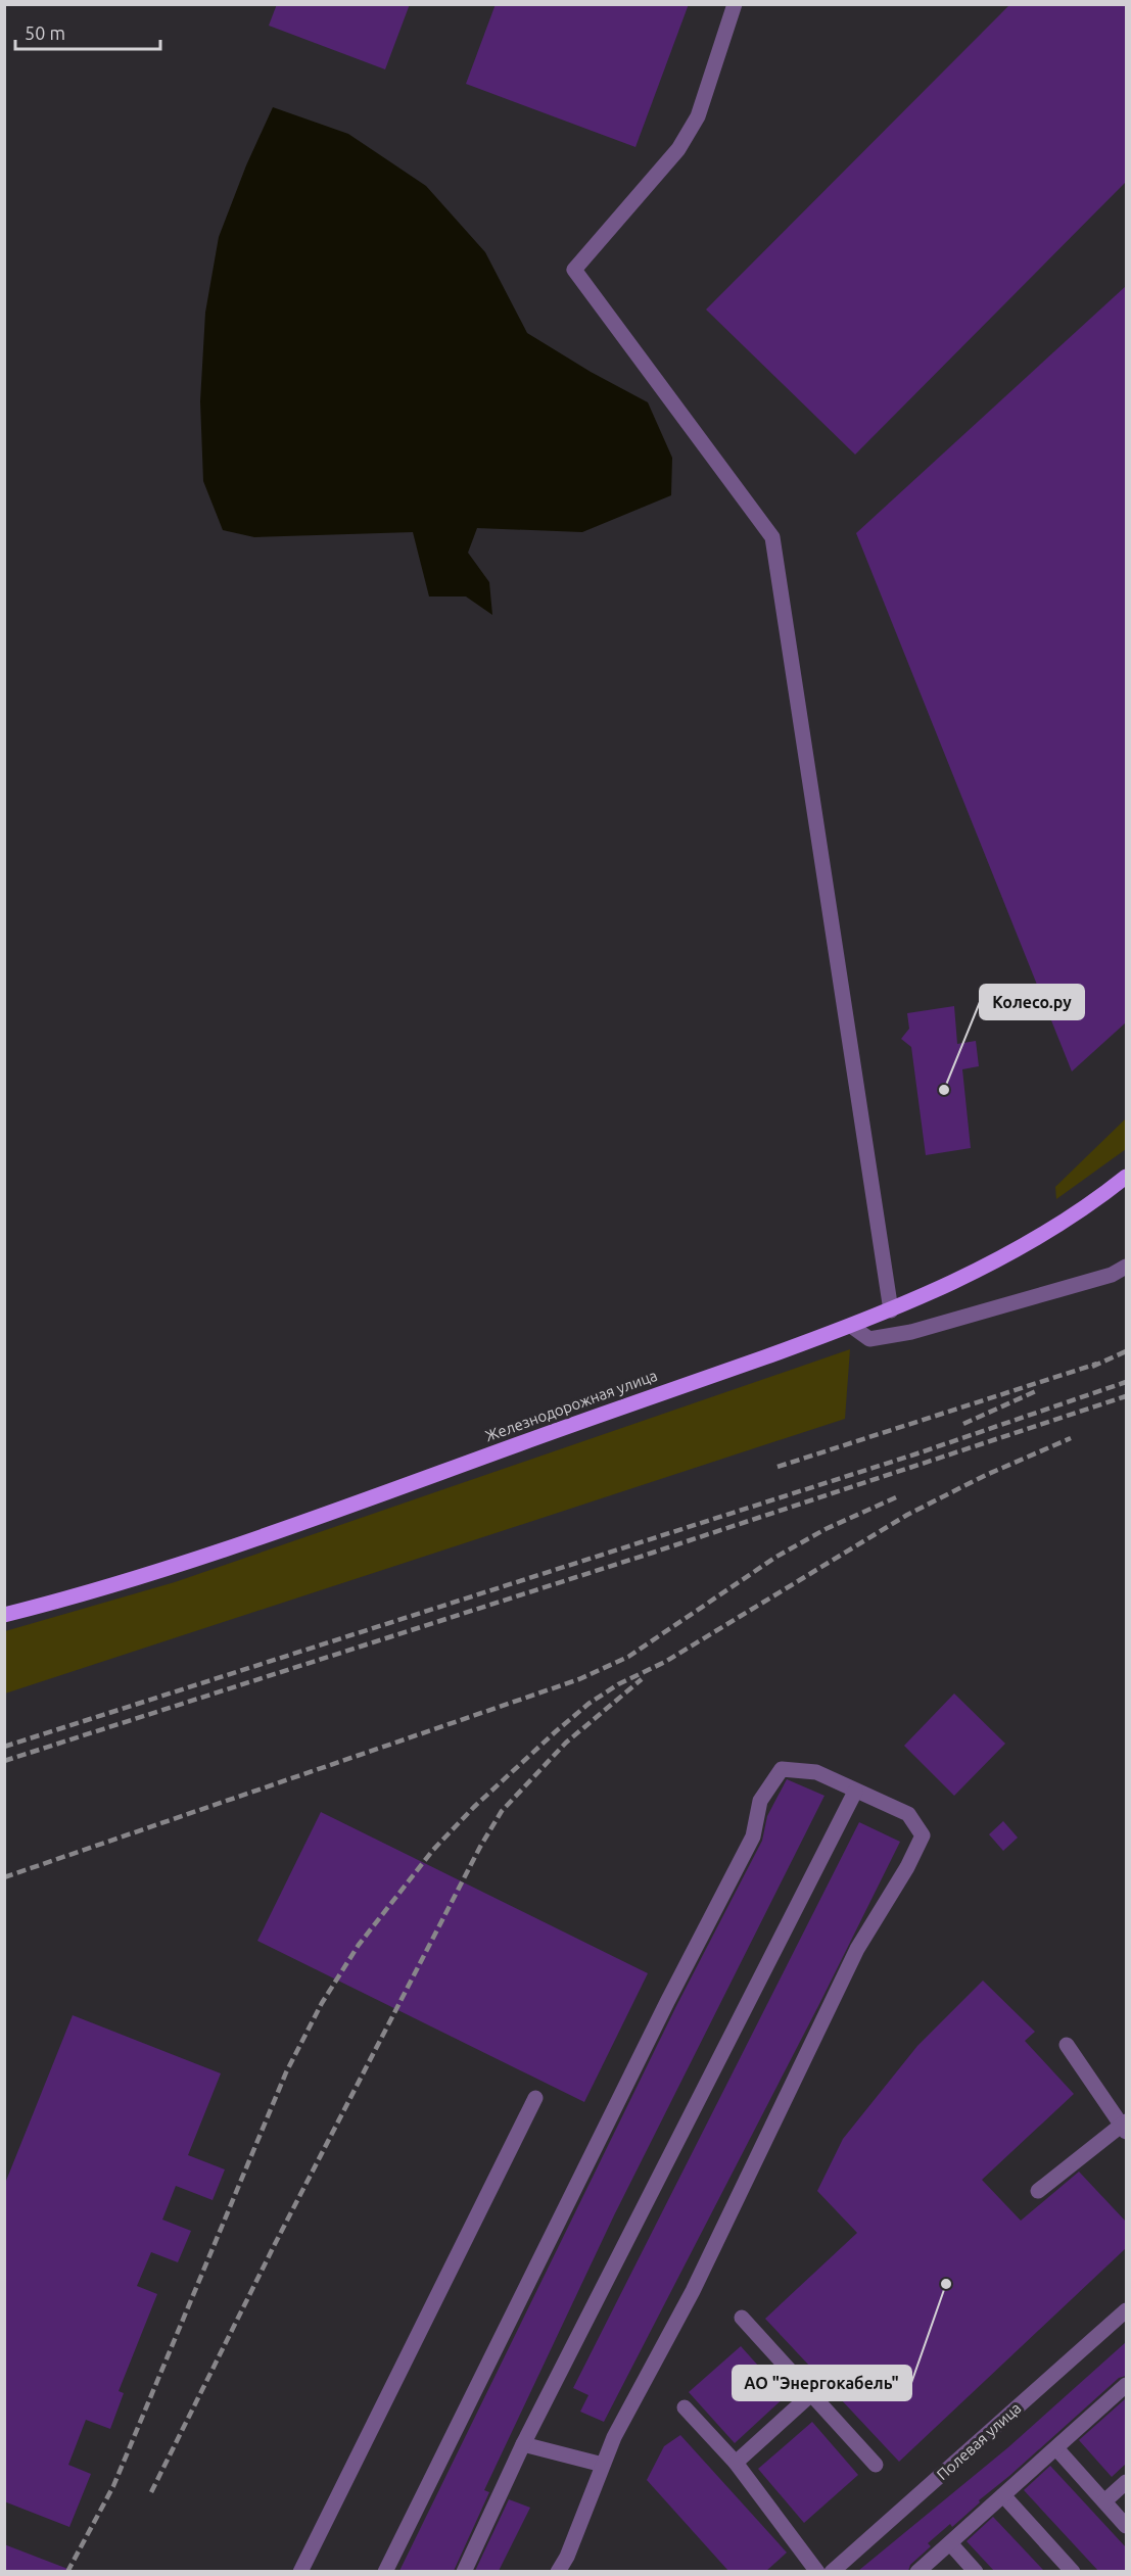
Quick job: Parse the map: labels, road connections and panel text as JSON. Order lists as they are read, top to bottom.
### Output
{
  "streets": {
    "main road": ["Железнодорожная улица"],
    "street": ["Полевая улица"]
  },
  "places": ["Колесо.ру", "АО \"Энергокабель\""],
  "scale_bar": "50 m"
}
